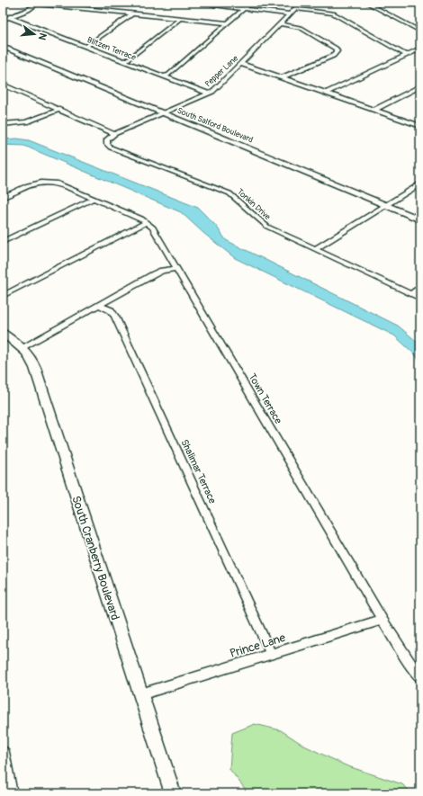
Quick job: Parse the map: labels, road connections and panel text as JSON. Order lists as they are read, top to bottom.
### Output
{
  "streets": {
    "street": [
      "Blitzen Terrace",
      "Pepper Lane",
      "South Salford Boulevard",
      "Tonkin Drive",
      "Town Terrace",
      "Shalimar Terrace",
      "South Cranberry Boulevard",
      "Prince Lane"
    ]
  },
  "crossings": [
    ["Blitzen Terrace", "Pepper Lane"],
    ["Pepper Lane", "South Salford Boulevard"],
    ["Pepper Lane", "Tonkin Drive"],
    ["Town Terrace", "Prince Lane"],
    ["Shalimar Terrace", "Prince Lane"],
    ["South Cranberry Boulevard", "Prince Lane"]
  ],
  "north": "right"
}
